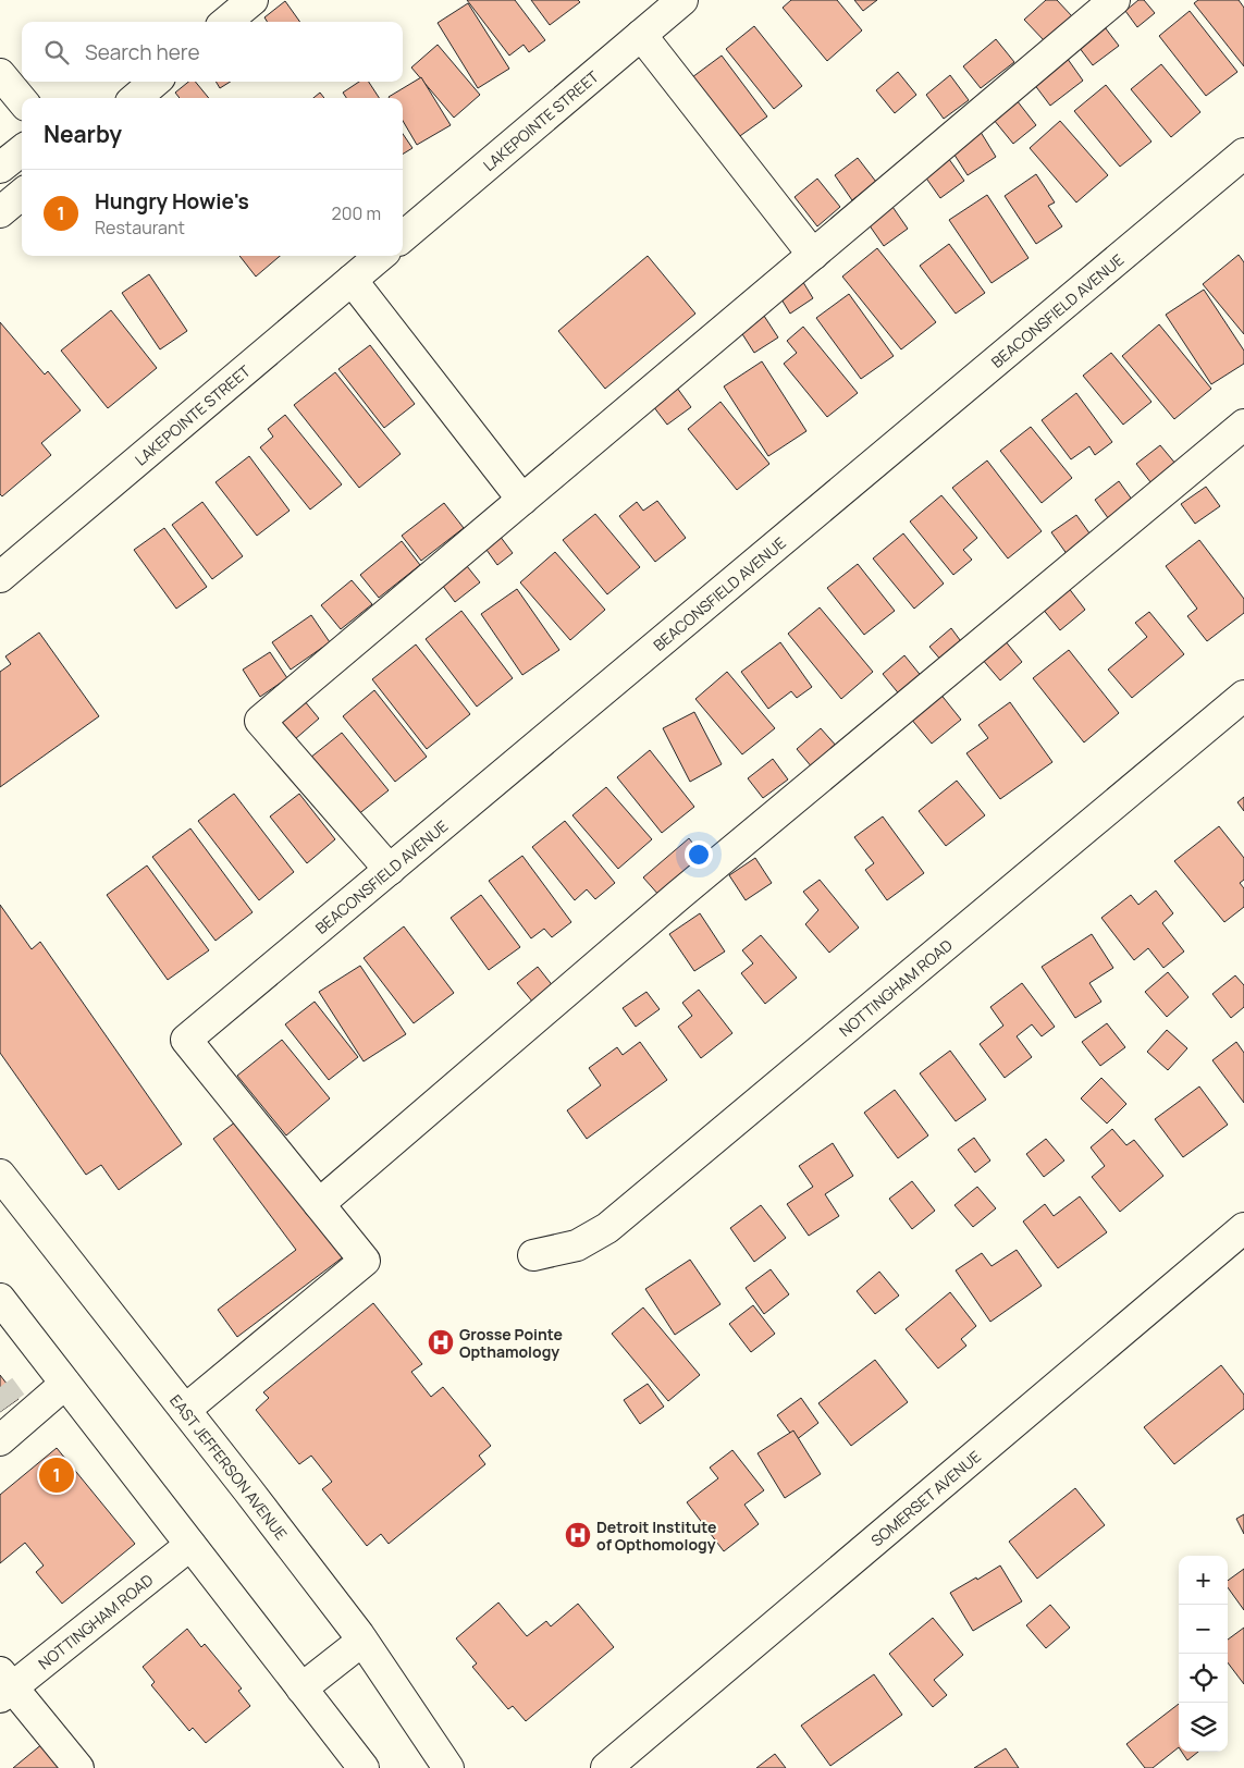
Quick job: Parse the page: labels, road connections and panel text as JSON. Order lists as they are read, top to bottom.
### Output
{
  "streets": {
    "street": [
      "LAKEPOINTE STREET",
      "BEACONSFIELD AVENUE",
      "NOTTINGHAM ROAD",
      "EAST JEFFERSON AVENUE",
      "SOMERSET AVENUE"
    ]
  },
  "places": {
    "hospital": ["Grosse Pointe Opthamology", "Detroit Institute of Opthomology"]
  },
  "page": {
    "search": "Search here",
    "heading": "Nearby",
    "list": [
      {
        "mark": "1",
        "name": "Hungry Howie's",
        "note": "Restaurant",
        "value": "200 m"
      }
    ],
    "pins": "1",
    "map_buttons": ["+", "−"]
  }
}
